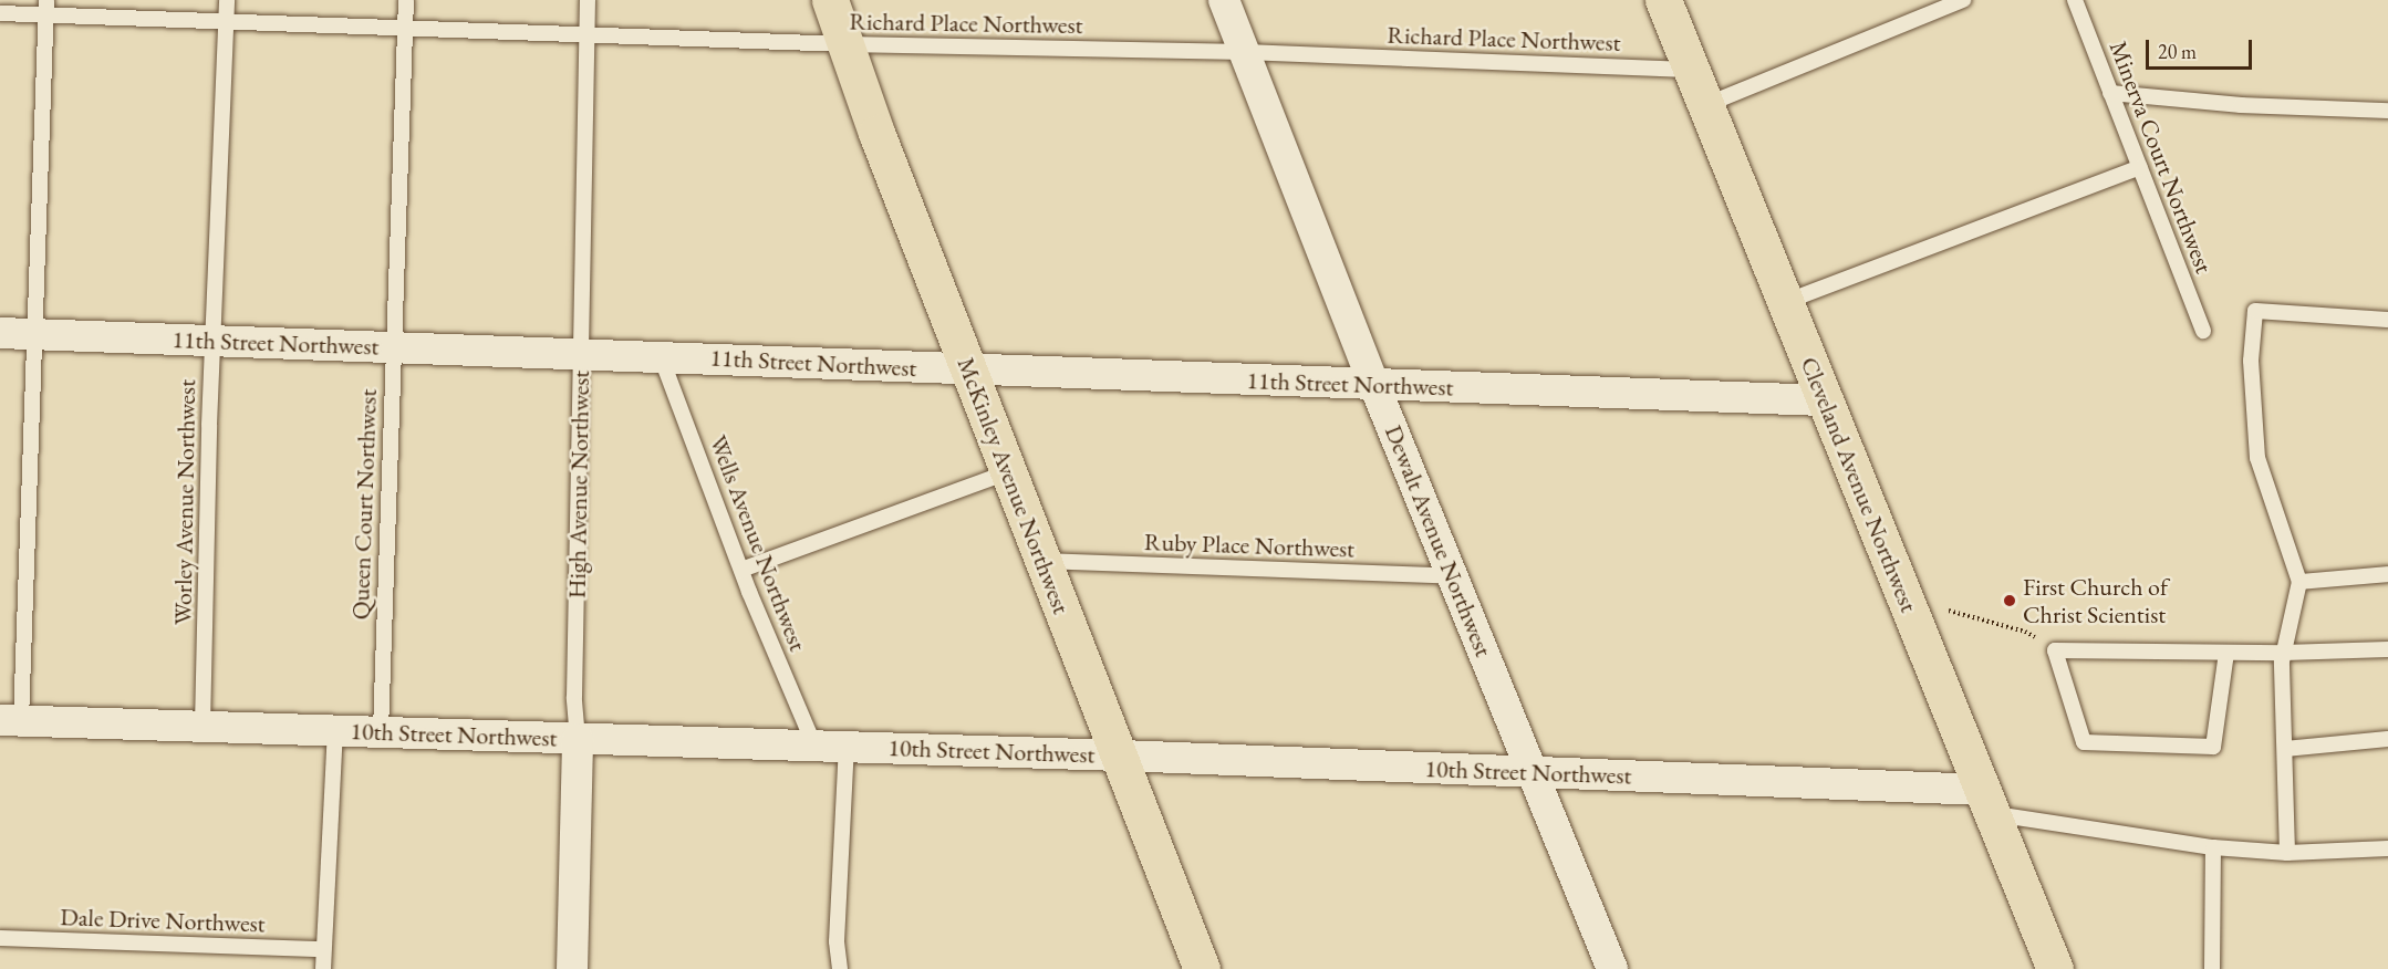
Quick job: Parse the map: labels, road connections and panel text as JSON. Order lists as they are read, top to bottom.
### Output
{
  "streets": {
    "main road": ["Cleveland Avenue Northwest", "McKinley Avenue Northwest"],
    "street": [
      "11th Street Northwest",
      "High Avenue Northwest",
      "Dewalt Avenue Northwest",
      "10th Street Northwest"
    ],
    "lane": [
      "Richard Place Northwest",
      "Minerva Court Northwest",
      "Worley Avenue Northwest",
      "Queen Court Northwest",
      "Wells Avenue Northwest",
      "Ruby Place Northwest",
      "Dale Drive Northwest"
    ]
  },
  "crossings": [
    ["Richard Place Northwest", "High Avenue Northwest"],
    ["Richard Place Northwest", "Cleveland Avenue Northwest"],
    ["Richard Place Northwest", "McKinley Avenue Northwest"],
    ["Richard Place Northwest", "Worley Avenue Northwest"],
    ["Richard Place Northwest", "Queen Court Northwest"],
    ["Richard Place Northwest", "Dewalt Avenue Northwest"],
    ["11th Street Northwest", "High Avenue Northwest"],
    ["11th Street Northwest", "Cleveland Avenue Northwest"],
    ["11th Street Northwest", "McKinley Avenue Northwest"],
    ["11th Street Northwest", "Worley Avenue Northwest"],
    ["11th Street Northwest", "Queen Court Northwest"],
    ["11th Street Northwest", "Dewalt Avenue Northwest"],
    ["11th Street Northwest", "Wells Avenue Northwest"],
    ["High Avenue Northwest", "10th Street Northwest"],
    ["Cleveland Avenue Northwest", "10th Street Northwest"],
    ["McKinley Avenue Northwest", "Ruby Place Northwest"],
    ["McKinley Avenue Northwest", "10th Street Northwest"],
    ["Worley Avenue Northwest", "10th Street Northwest"],
    ["Queen Court Northwest", "10th Street Northwest"],
    ["Dewalt Avenue Northwest", "Ruby Place Northwest"],
    ["Dewalt Avenue Northwest", "10th Street Northwest"],
    ["Wells Avenue Northwest", "10th Street Northwest"]
  ],
  "places": ["First Church of Christ Scientist"],
  "scale_bar": "20 m"
}
